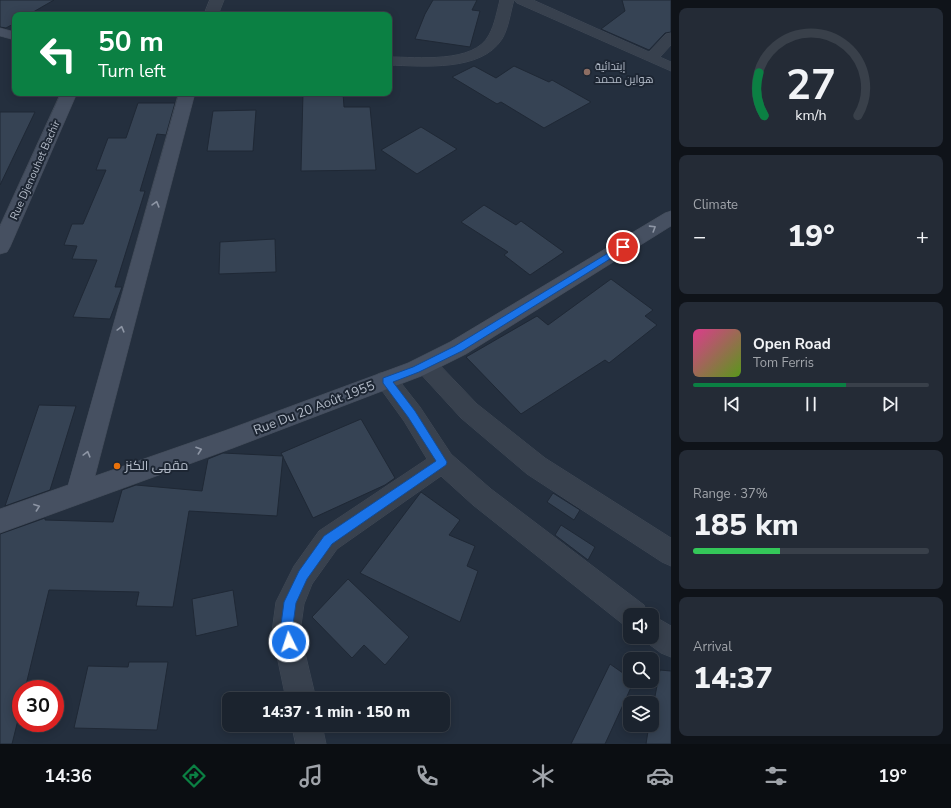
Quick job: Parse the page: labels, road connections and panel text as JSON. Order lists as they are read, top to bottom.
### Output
{
  "streets": {
    "street": ["Rue Djenouhet Bachir", "Rue Du 20 Août 1955"]
  },
  "one_way": ["Rue Du 20 Août 1955"],
  "places": ["إبتدائية هواين محمد", "مقهى الكنز"],
  "page": {
    "turn": ["50 m", "Turn left"],
    "tile": [
      "Climate",
      ["Range · 37%", "185 km"],
      ["Arrival", "14:37"]
    ],
    "heat": ["−", "19°", "+"],
    "song": ["Open Road", "Tom Ferris"],
    "limit": "30",
    "trip": "14:37 · 1 min · 150 m",
    "tabs": ["14:36", "19°"],
    "gauge": ["27", "km/h"]
  }
}
